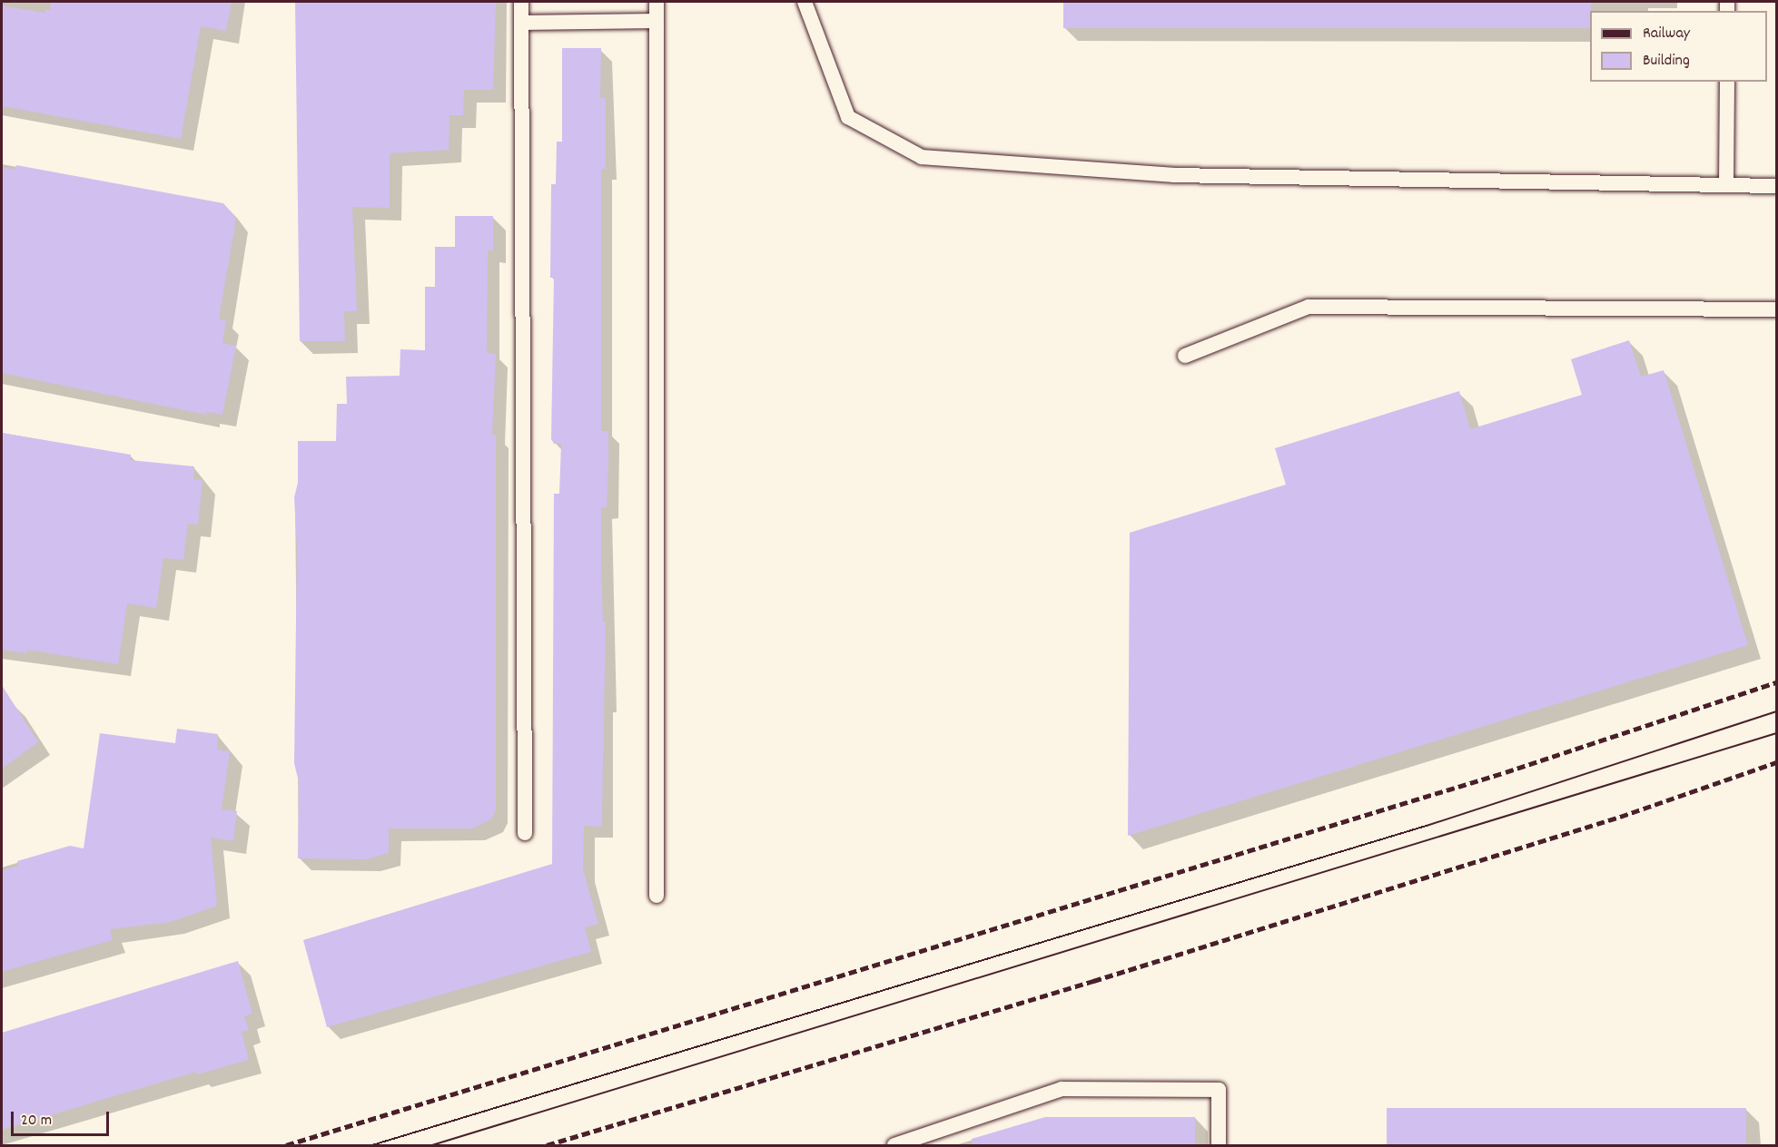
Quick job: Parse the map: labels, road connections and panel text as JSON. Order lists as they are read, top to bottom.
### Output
{
  "legend": ["Railway", "Building"],
  "scale_bar": "20 m"
}
